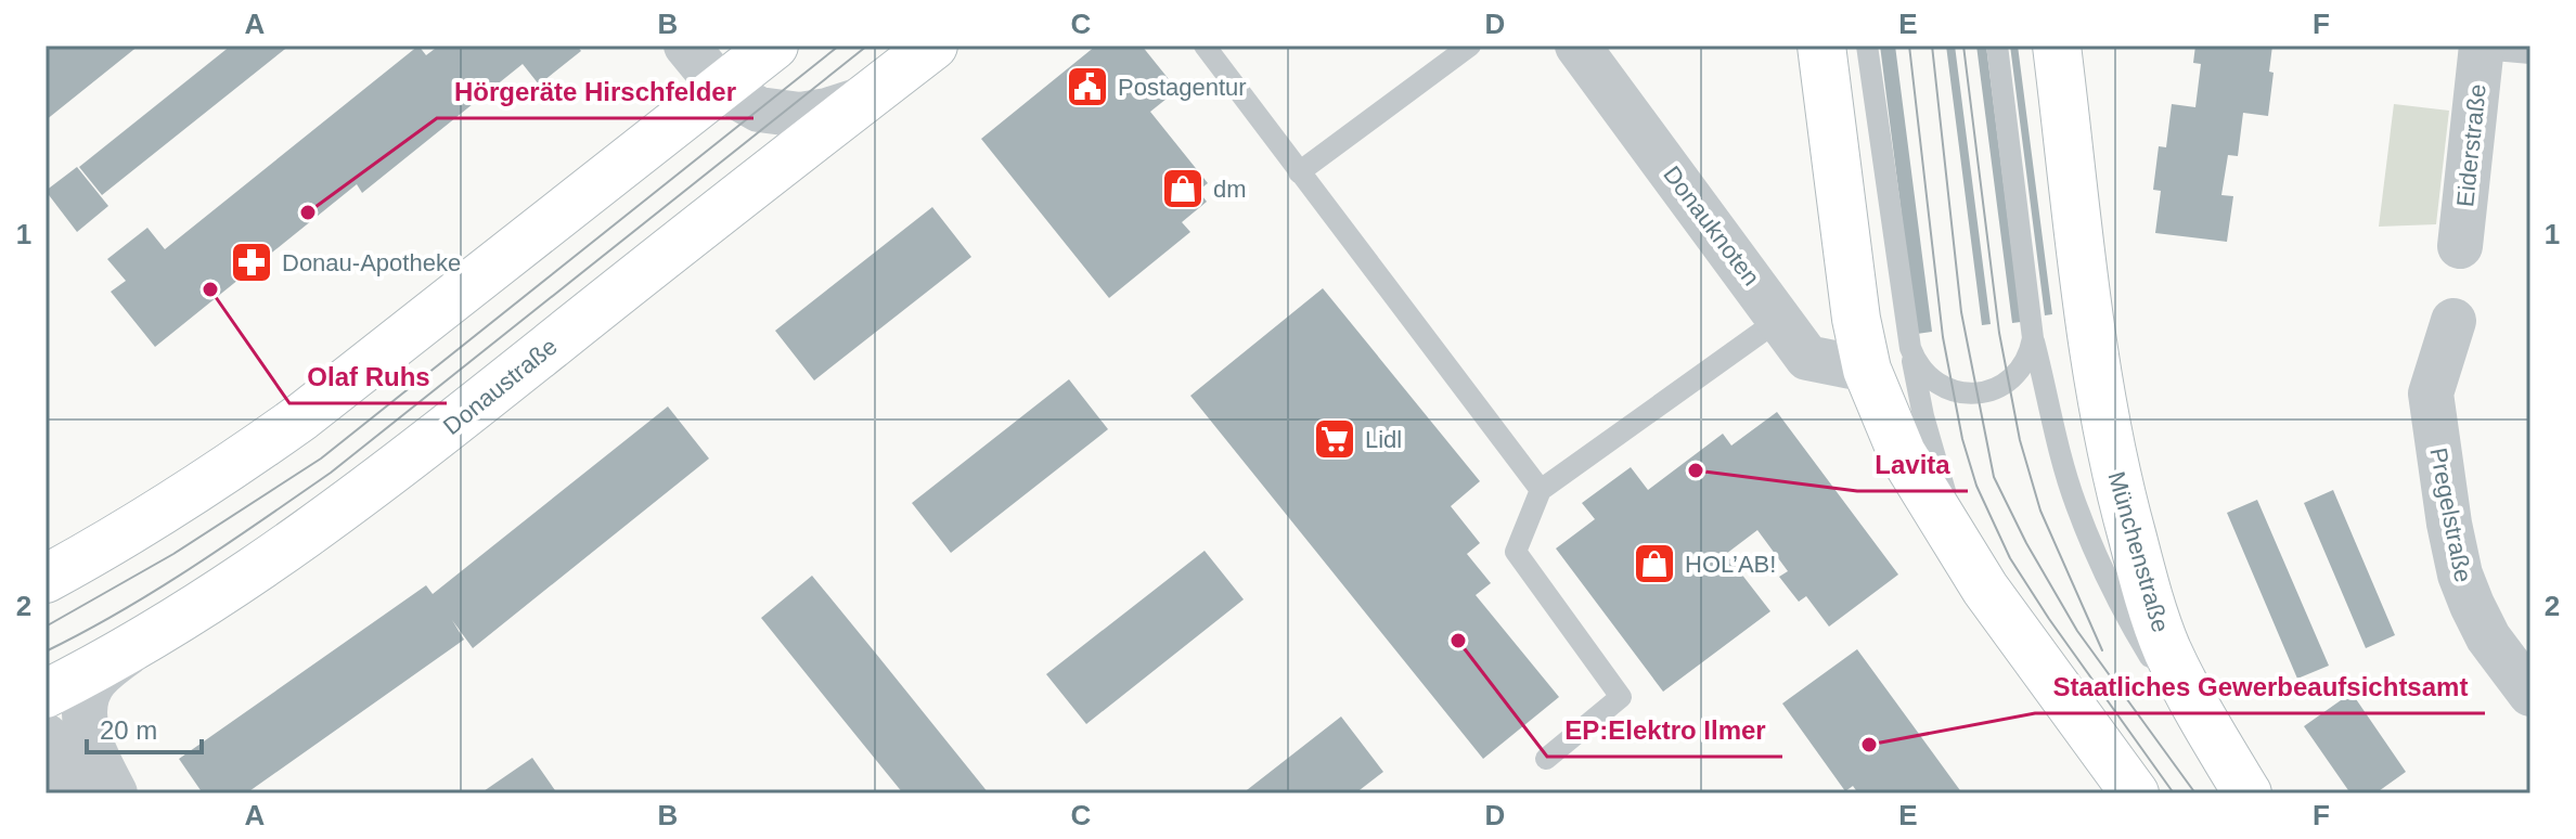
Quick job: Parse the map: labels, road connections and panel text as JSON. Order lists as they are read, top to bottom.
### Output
{
  "streets": {
    "main road": ["Donaustraße", "Münchenstraße"],
    "street": ["Eiderstraße", "Donauknoten", "Pregelstraße"]
  },
  "places": {
    "public building": ["Postagentur"],
    "shop": ["dm", "HOL’AB!"],
    "other": [
      "Hörgeräte Hirschfelder",
      "Olaf Ruhs",
      "Lavita",
      "EP:Elektro Ilmer",
      "Staatliches Gewerbeaufsichtsamt"
    ],
    "pharmacy": ["Donau-Apotheke"],
    "supermarket": ["Lidl"]
  },
  "scale_bar": "20 m",
  "grid": {
    "columns": [
      "A",
      "B",
      "C",
      "D",
      "E",
      "F"
    ],
    "rows": ["1", "2"]
  }
}
